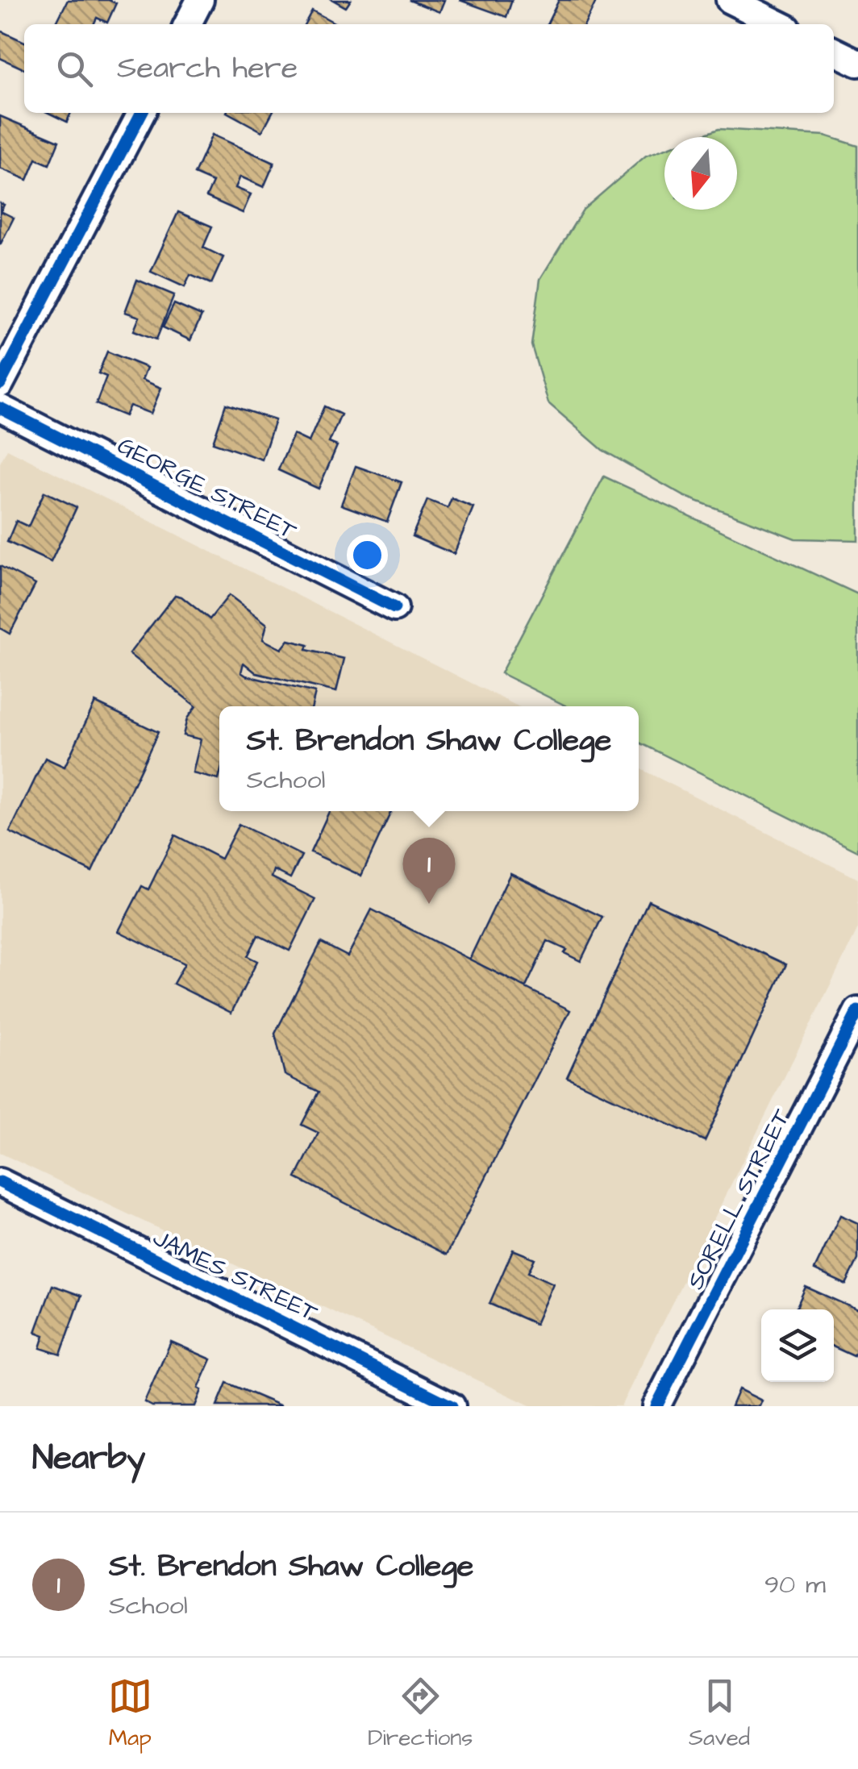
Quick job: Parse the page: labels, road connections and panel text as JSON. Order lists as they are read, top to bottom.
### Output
{
  "streets": {
    "street": ["GEORGE STREET", "SORELL STREET", "JAMES STREET"]
  },
  "north": "bottom",
  "page": {
    "search": "Search here",
    "popup": ["St. Brendon Shaw College", "School"],
    "pins": "1",
    "heading": "Nearby",
    "list": [
      {
        "mark": "1",
        "name": "St. Brendon Shaw College",
        "note": "School",
        "value": "90 m"
      }
    ],
    "nav": ["Map", "Directions", "Saved"]
  }
}
